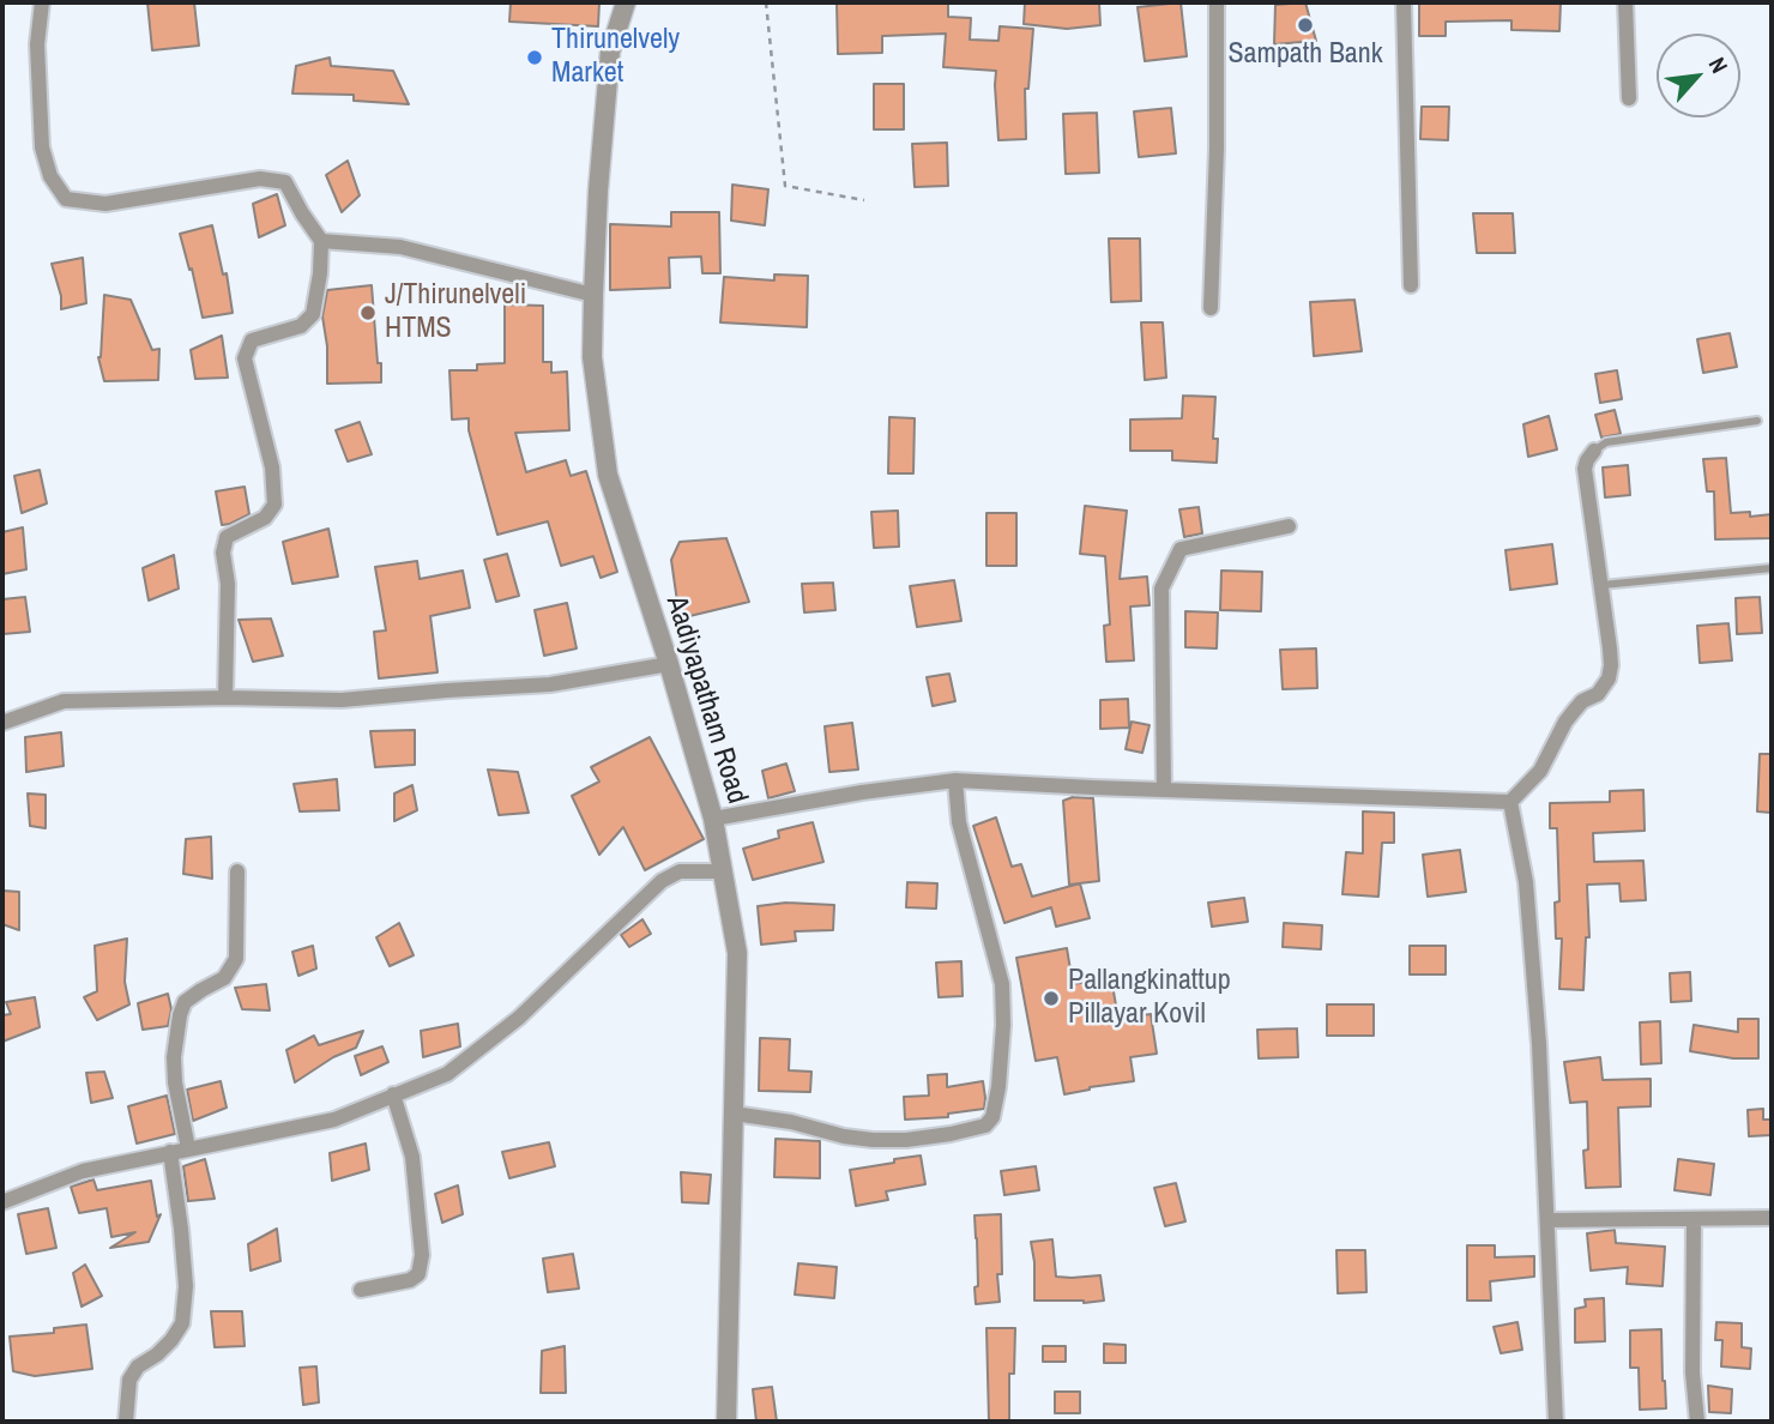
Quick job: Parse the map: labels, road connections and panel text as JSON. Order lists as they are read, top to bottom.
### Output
{
  "streets": {
    "street": ["Aadiyapatham Road"]
  },
  "places": [
    "Sampath Bank",
    "Thirunelvely Market",
    "J/Thirunelveli HTMS",
    "Pallangkinattup Pillayar Kovil"
  ],
  "north": "top right"
}
